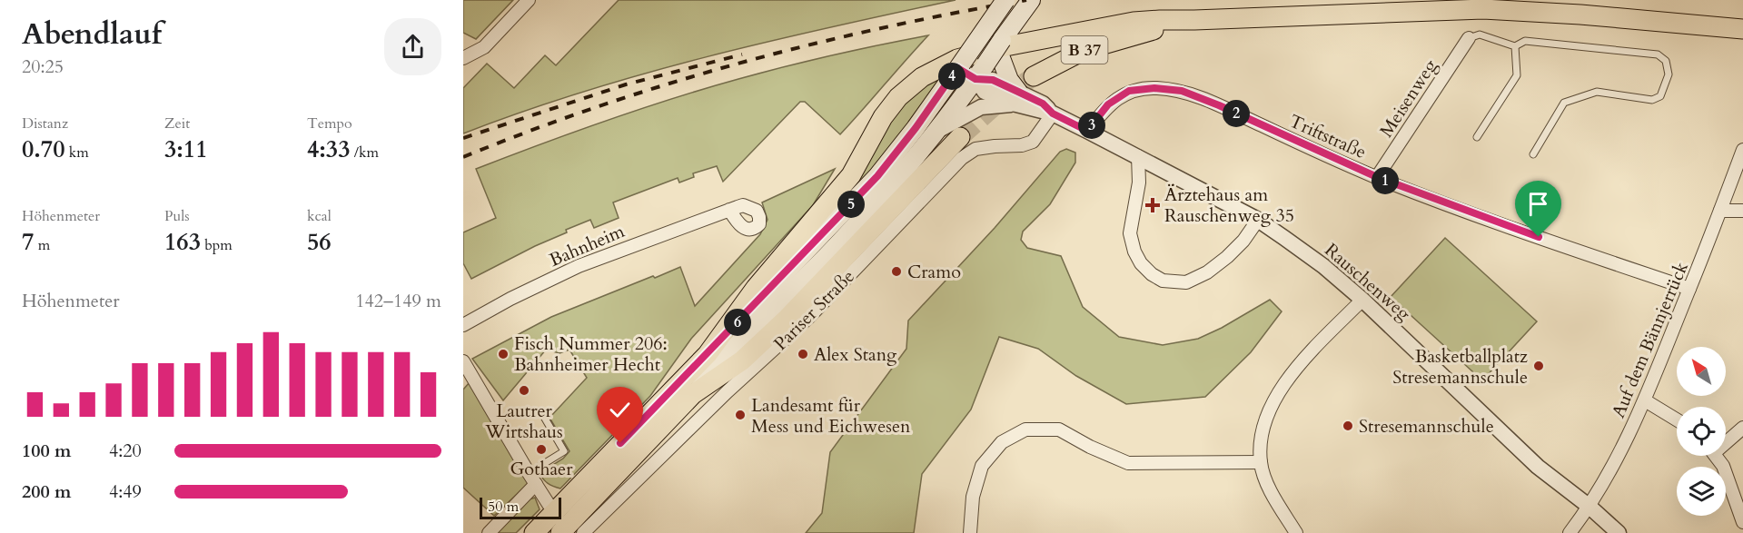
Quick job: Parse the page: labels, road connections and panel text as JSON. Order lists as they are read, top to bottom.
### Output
{
  "streets": {
    "main road": ["B 37", "Pariser Straße"],
    "street": [
      "Meisenweg",
      "Triftstraße",
      "Bahnheim",
      "Rauschenweg",
      "Auf dem Bännjerrück"
    ]
  },
  "crossings": [
    ["Meisenweg", "Triftstraße"],
    ["Triftstraße", "Rauschenweg"],
    ["Triftstraße", "Auf dem Bännjerrück"],
    ["Rauschenweg", "Pariser Straße"],
    ["Rauschenweg", "Auf dem Bännjerrück"]
  ],
  "places": {
    "health": ["Ärztehaus am Rauschenweg 35"],
    "other": [
      "Cramo",
      "Fisch Nummer 206: Bahnheimer Hecht",
      "Alex Stang",
      "Basketballplatz Stresemannschule",
      "Lautrer Wirtshaus",
      "Landesamt für Mess und Eichwesen",
      "Stresemannschule",
      "Gothaer"
    ]
  },
  "scale_bar": "50 m",
  "north": "top left",
  "page": {
    "heading": ["Abendlauf", "20:25"],
    "pins": [
      "4",
      "2",
      "3",
      "1",
      "5",
      "6"
    ],
    "stats": [
      ["Distanz", "0.70 km"],
      ["Zeit", "3:11"],
      ["Tempo", "4:33 /km"],
      ["Höhenmeter", "7 m"],
      ["Puls", "163 bpm"],
      ["kcal", "56"]
    ],
    "chart": ["Höhenmeter", "142–149 m"],
    "list": [
      {
        "name": "100 m",
        "note": "4:20"
      },
      {
        "name": "200 m",
        "note": "4:49"
      }
    ],
    "scale": "50 m"
  }
}
